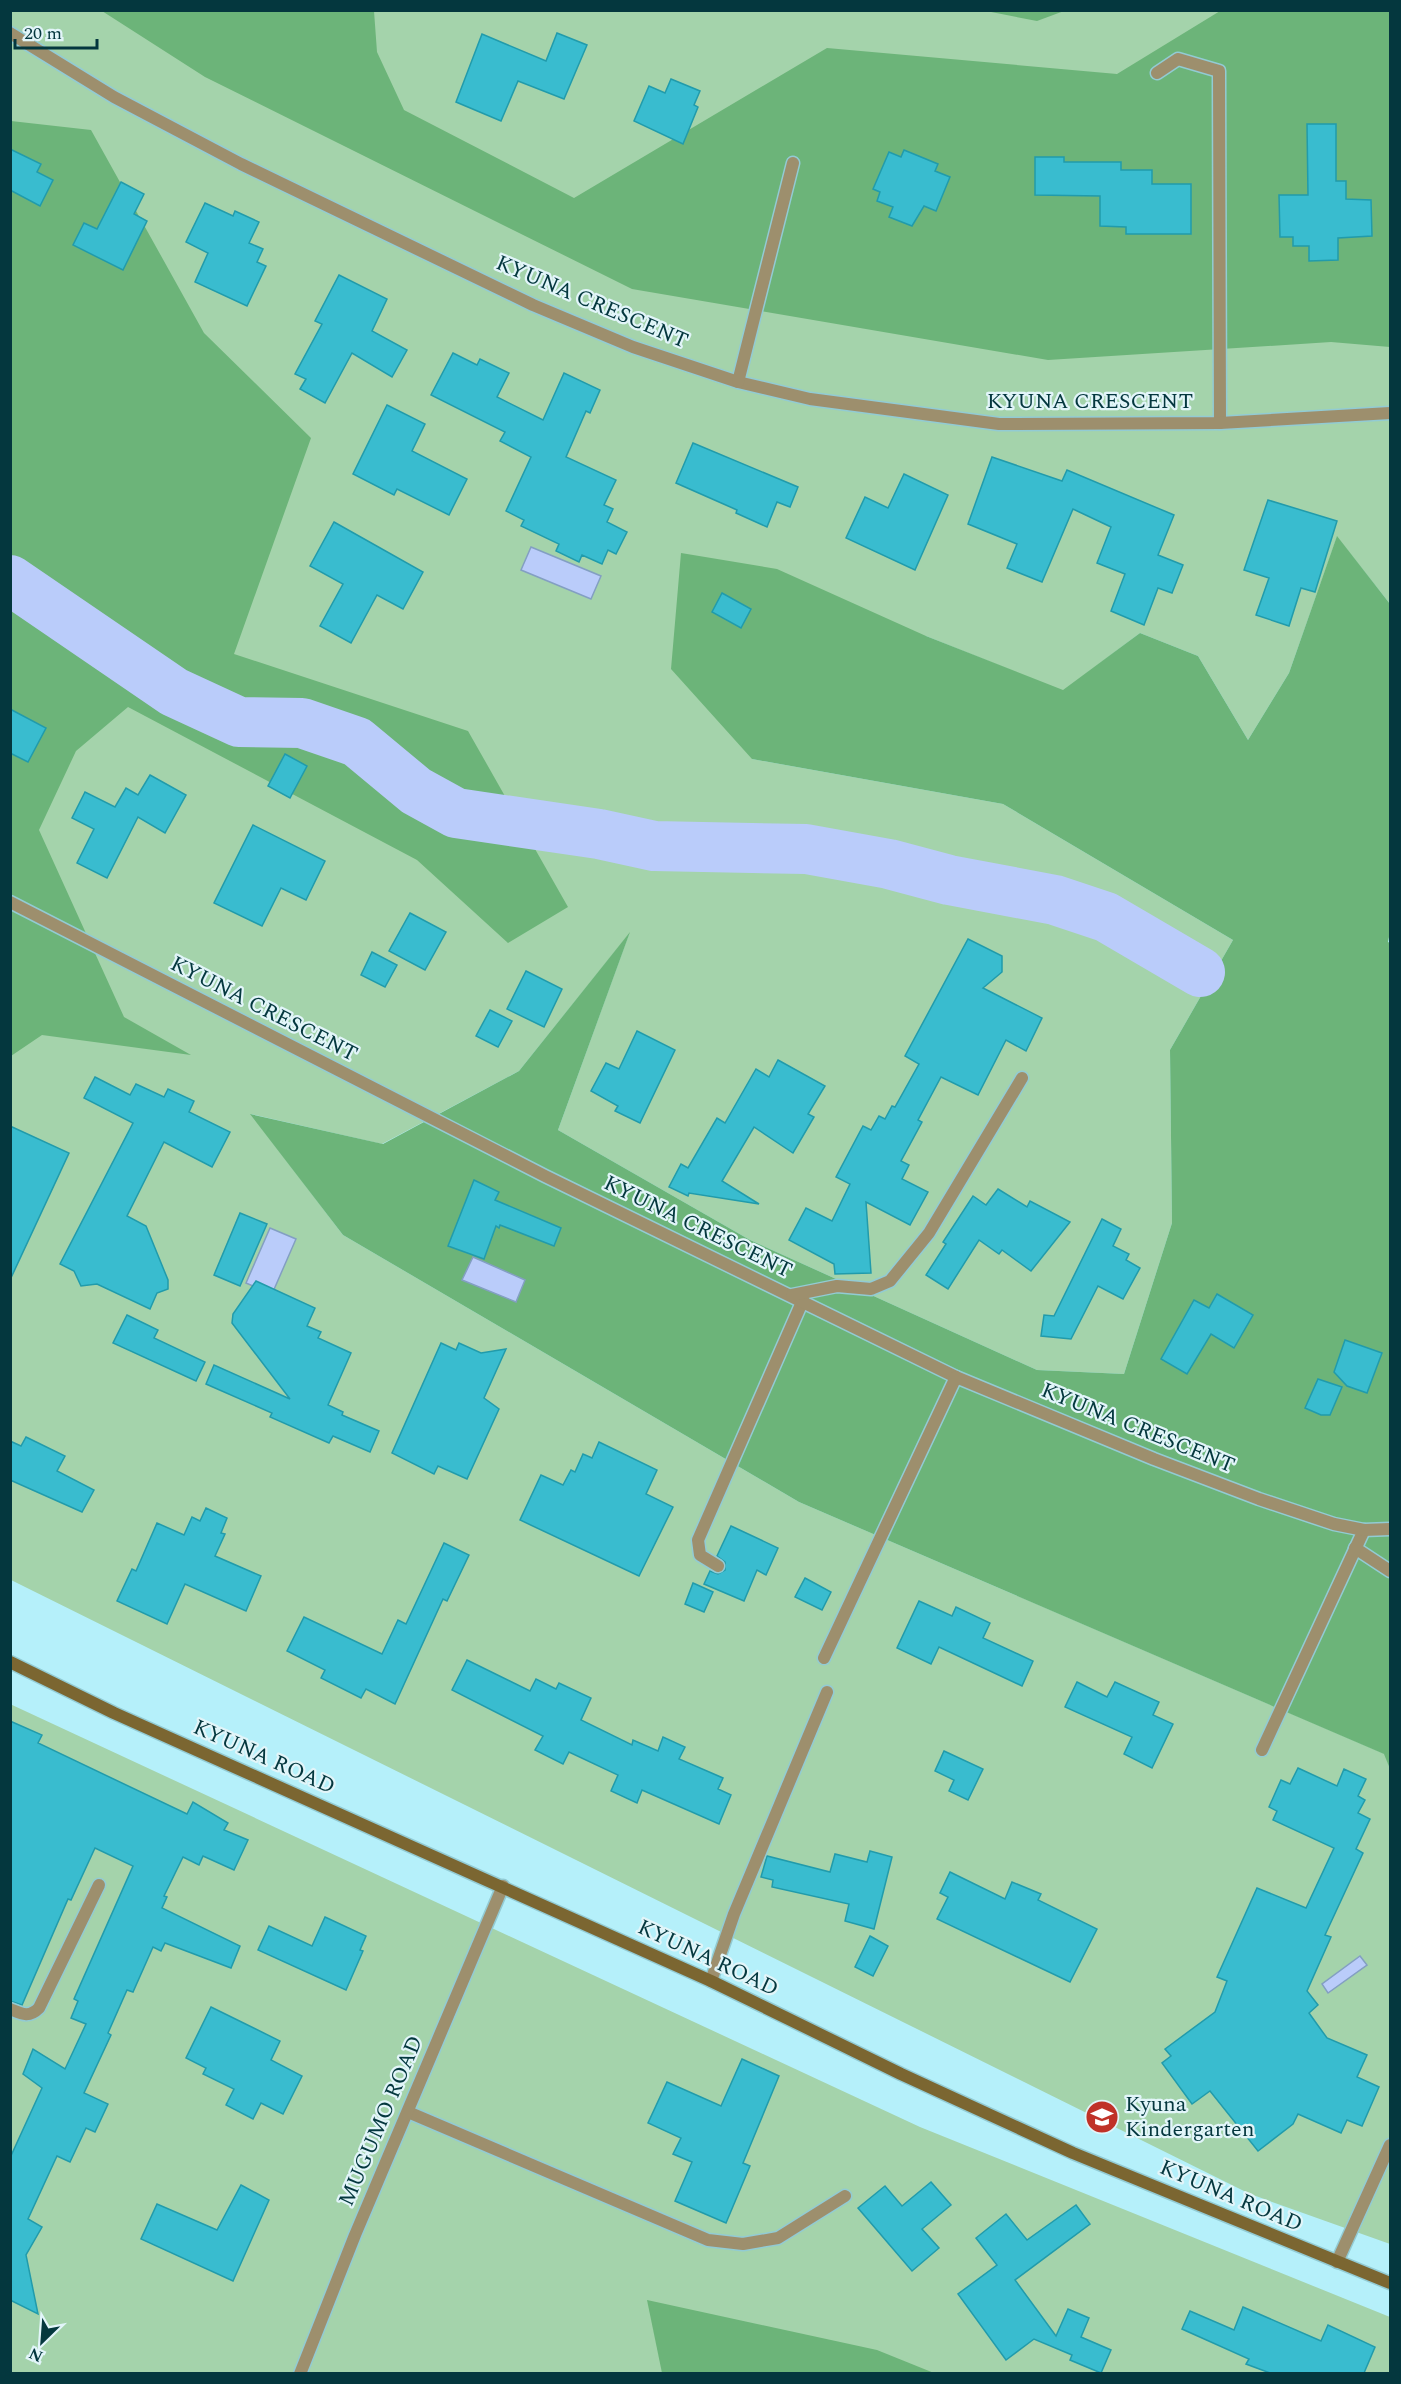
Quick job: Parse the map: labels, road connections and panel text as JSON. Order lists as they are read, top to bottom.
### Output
{
  "streets": {
    "main road": ["KYUNA ROAD"],
    "street": ["KYUNA CRESCENT", "MUGUMO ROAD"]
  },
  "crossings": [
    ["KYUNA ROAD", "MUGUMO ROAD"]
  ],
  "places": {
    "school or university": ["Kyuna Kindergarten"]
  },
  "scale_bar": "20 m",
  "north": "bottom left"
}
